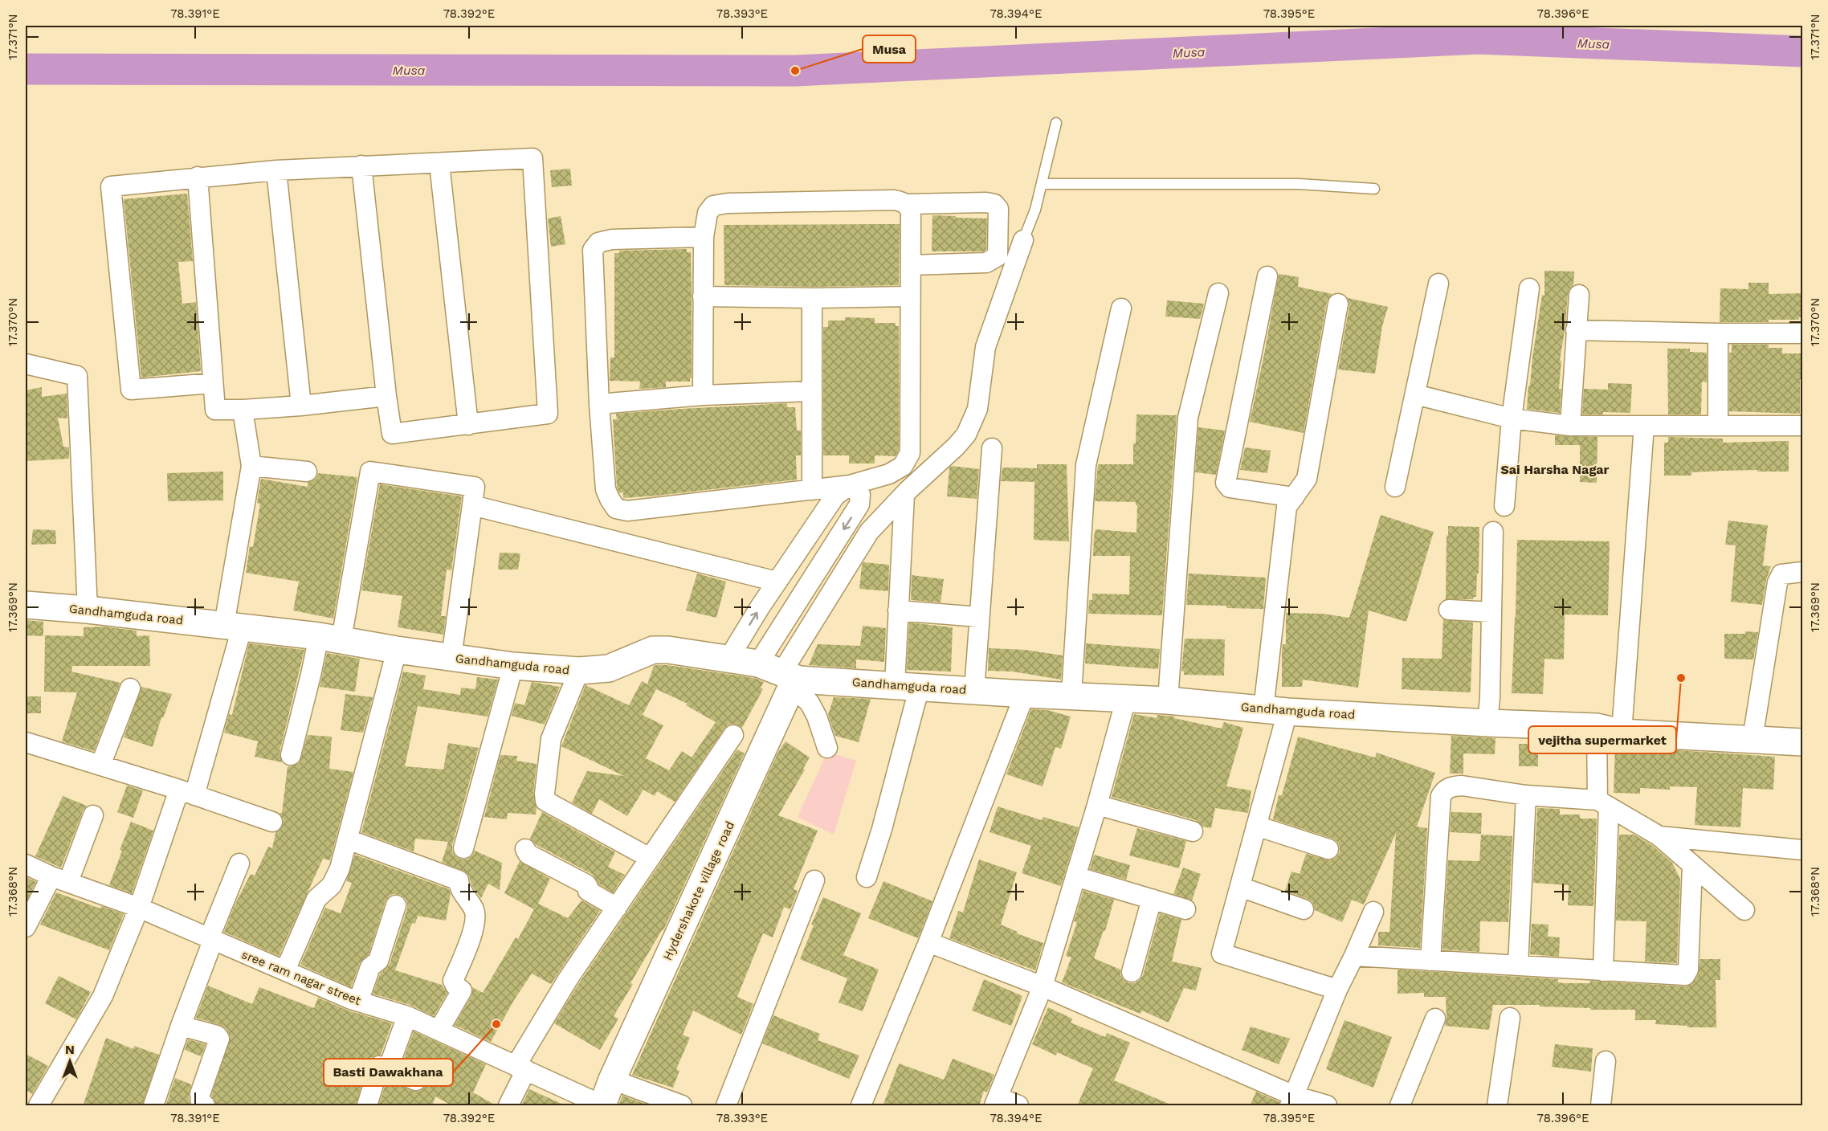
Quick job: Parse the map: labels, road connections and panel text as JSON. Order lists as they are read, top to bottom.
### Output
{
  "streets": {
    "street": ["Gandhamguda road", "Hydershakote village road", "sree ram nagar street"]
  },
  "crossings": [
    ["Gandhamguda road", "Hydershakote village road"],
    ["Hydershakote village road", "sree ram nagar street"]
  ],
  "districts": ["Sai Harsha Nagar"],
  "water": ["Musa"],
  "places": ["Musa", "vejitha supermarket", "Basti Dawakhana"],
  "north": "top",
  "coordinates": [
    "78.391°E",
    "78.392°E",
    "78.393°E",
    "78.394°E",
    "78.395°E",
    "78.396°E",
    "17.371°N",
    "17.370°N",
    "17.369°N",
    "17.368°N"
  ]
}
